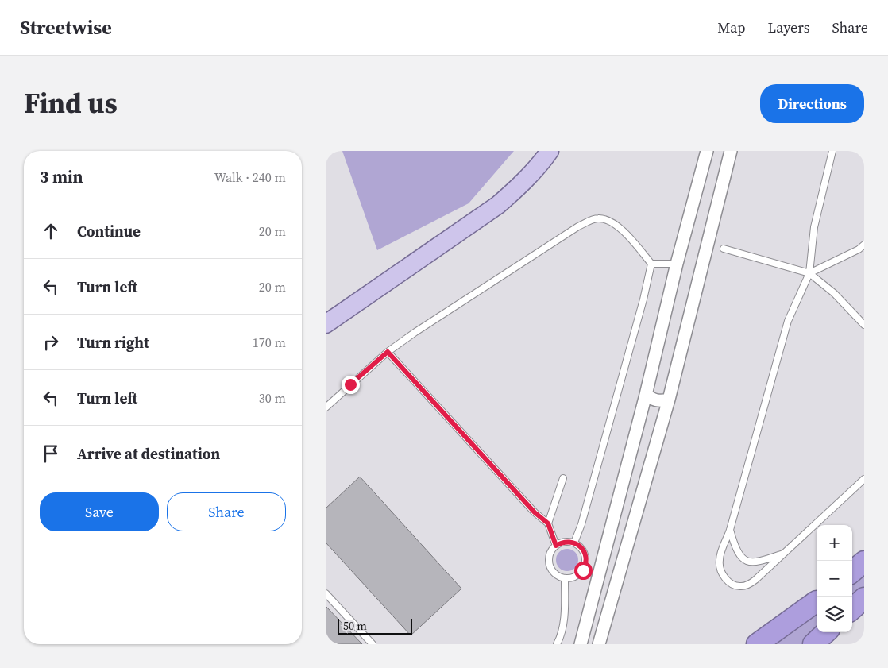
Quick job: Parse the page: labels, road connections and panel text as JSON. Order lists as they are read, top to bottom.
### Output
{
  "scale_bar": "50 m",
  "page": {
    "header": "Streetwise",
    "nav": ["Map", "Layers", "Share"],
    "title": "Find us",
    "buttons": [
      "Directions",
      ["Save", "Share"]
    ],
    "heading": ["3 min", "Walk · 240 m"],
    "list": [
      ["Continue", "20 m"],
      ["Turn left", "20 m"],
      ["Turn right", "170 m"],
      ["Turn left", "30 m"],
      "Arrive at destination"
    ],
    "map_buttons": ["+", "−"],
    "scale": "50 m"
  }
}
